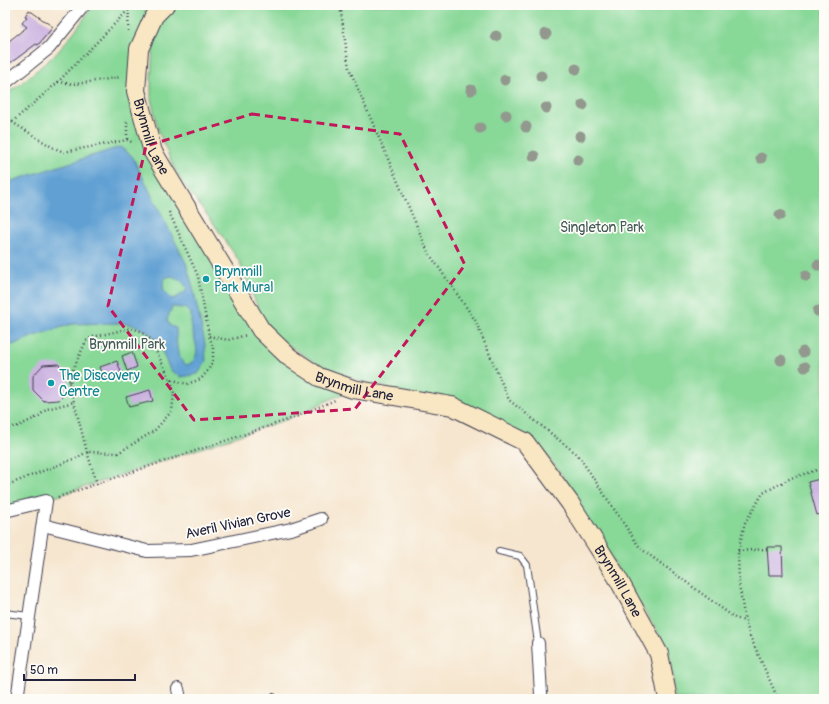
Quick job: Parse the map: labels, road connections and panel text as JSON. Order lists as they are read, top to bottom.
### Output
{
  "streets": {
    "street": ["Brynmill Lane", "Averil Vivian Grove"]
  },
  "parks": ["Singleton Park", "Brynmill Park"],
  "places": ["Brynmill Park Mural", "The Discovery Centre"],
  "scale_bar": "50 m"
}
